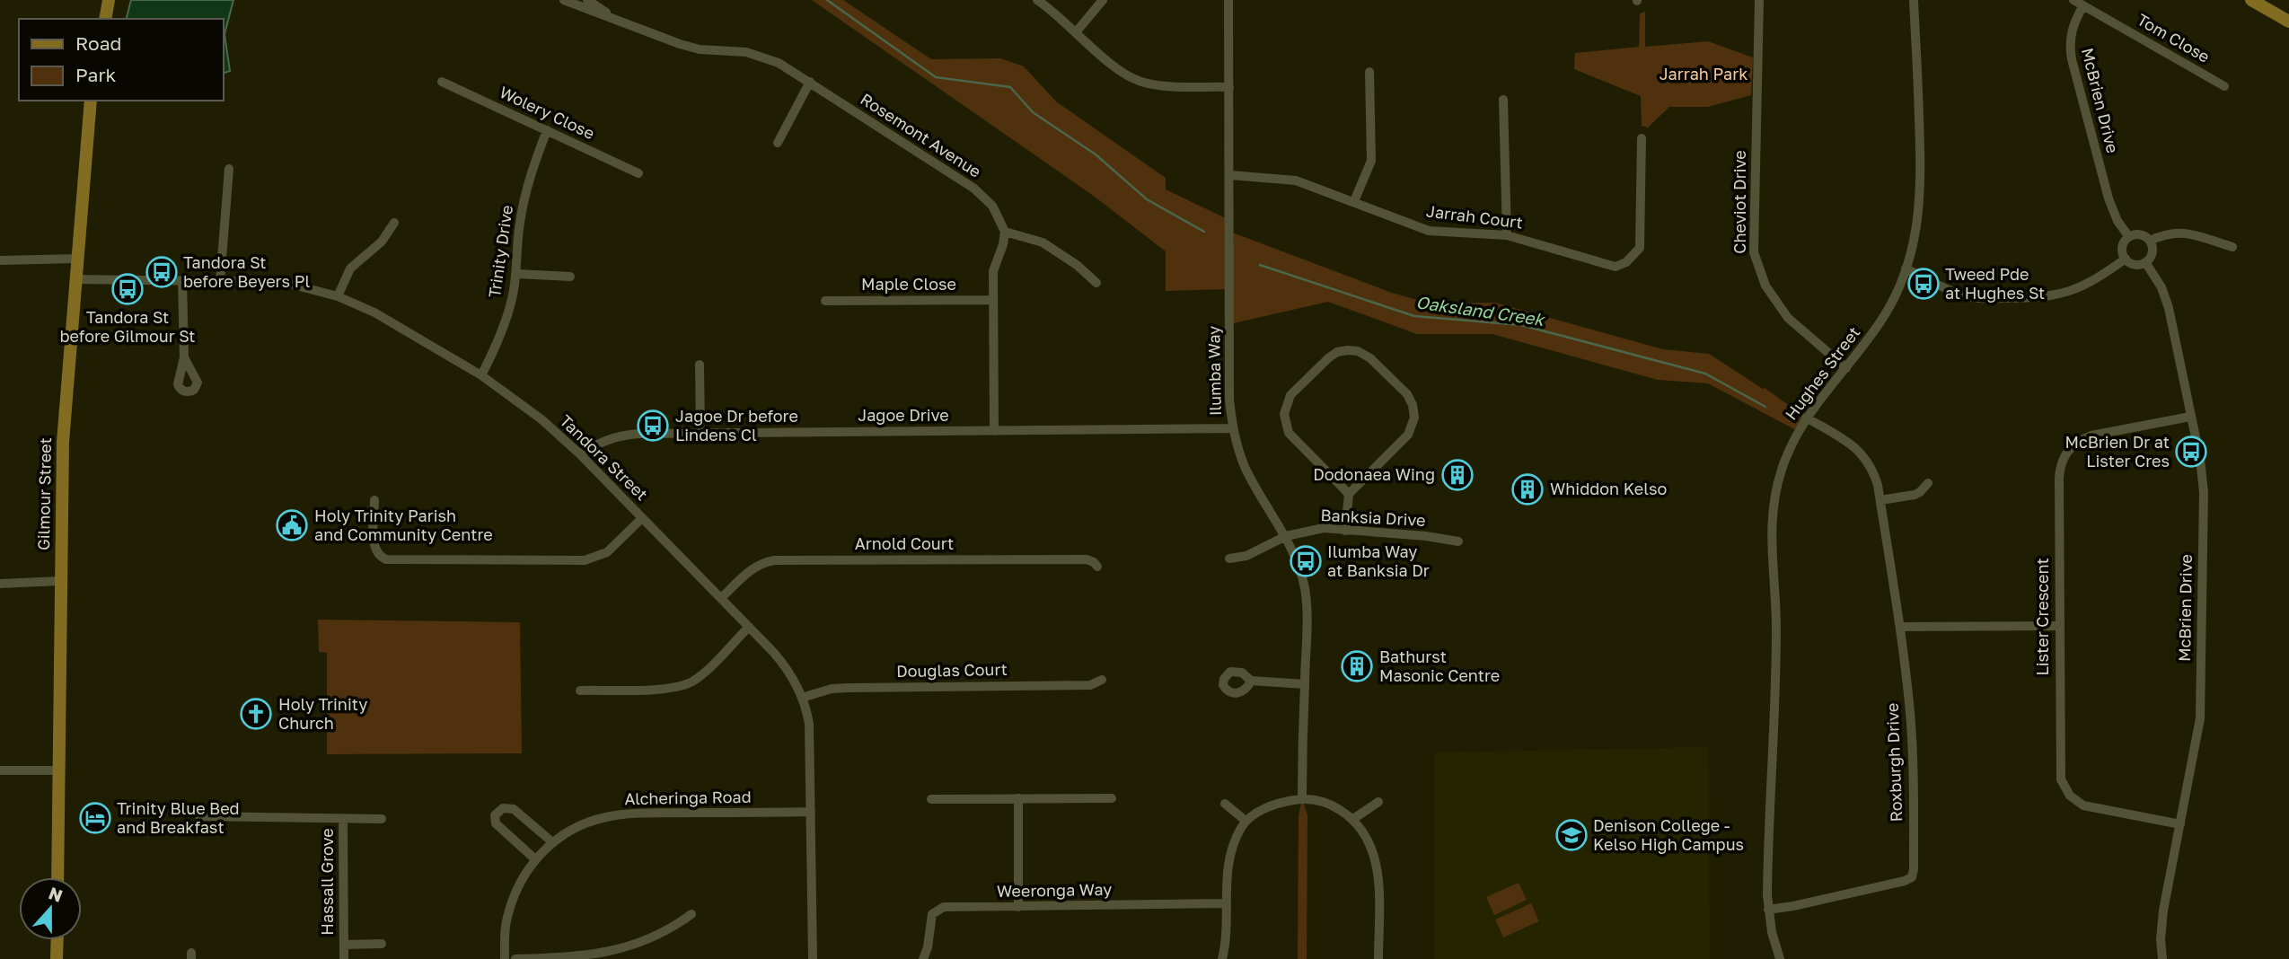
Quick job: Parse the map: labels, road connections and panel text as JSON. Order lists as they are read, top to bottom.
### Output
{
  "streets": {
    "main road": ["Gilmour Street"],
    "street": [
      "Tom Close",
      "McBrien Drive",
      "Wolery Close",
      "Rosemont Avenue",
      "Cheviot Drive",
      "Jarrah Court",
      "Trinity Drive",
      "Maple Close",
      "Ilumba Way",
      "Hughes Street",
      "Jagoe Drive",
      "Tandora Street",
      "Banksia Drive",
      "Arnold Court",
      "Lister Crescent",
      "Douglas Court",
      "Roxburgh Drive",
      "Alcheringa Road",
      "Hassall Grove",
      "Weeronga Way"
    ]
  },
  "crossings": [
    ["Tom Close", "McBrien Drive"],
    ["McBrien Drive", "Lister Crescent"],
    ["Wolery Close", "Trinity Drive"],
    ["Cheviot Drive", "Hughes Street"],
    ["Jarrah Court", "Ilumba Way"],
    ["Trinity Drive", "Tandora Street"],
    ["Ilumba Way", "Jagoe Drive"],
    ["Ilumba Way", "Banksia Drive"],
    ["Hughes Street", "Roxburgh Drive"],
    ["Jagoe Drive", "Tandora Street"],
    ["Tandora Street", "Gilmour Street"],
    ["Tandora Street", "Arnold Court"],
    ["Tandora Street", "Douglas Court"],
    ["Tandora Street", "Alcheringa Road"]
  ],
  "water": ["Oaksland Creek"],
  "parks": ["Jarrah Park"],
  "places": {
    "bus stop": [
      "Tandora St before Beyers Pl",
      "Tweed Pde at Hughes St",
      "Tandora St before Gilmour St",
      "Jagoe Dr before Lindens Cl",
      "McBrien Dr at Lister Cres",
      "Ilumba Way at Banksia Dr"
    ],
    "building": ["Dodonaea Wing", "Whiddon Kelso", "Bathurst Masonic Centre"],
    "public building": ["Holy Trinity Parish and Community Centre"],
    "church": ["Holy Trinity Church"],
    "hotel": ["Trinity Blue Bed and Breakfast"],
    "school or university": ["Denison College - Kelso High Campus"]
  },
  "legend": ["Road", "Park"],
  "north": "top"
}
